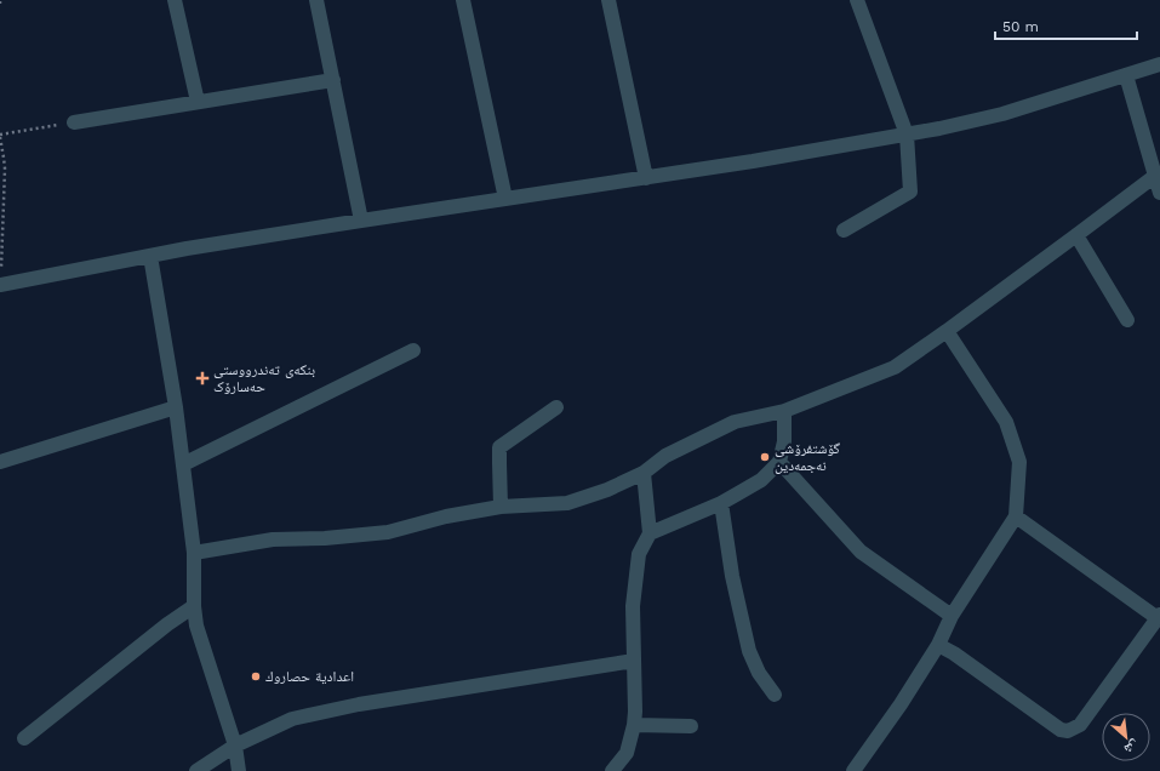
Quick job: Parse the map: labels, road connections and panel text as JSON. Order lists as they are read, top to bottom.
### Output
{
  "places": {
    "health": ["بنکەی تەندرووستی حەسارۆک"],
    "other": ["گۆشتفرۆشی نەجمەدین", "اعدادية حصاروك"]
  },
  "scale_bar": "50 m",
  "north": "bottom right"
}
